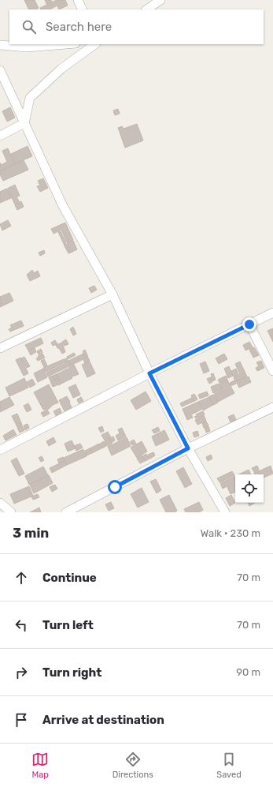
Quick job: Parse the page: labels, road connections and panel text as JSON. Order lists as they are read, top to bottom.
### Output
{
  "page": {
    "search": "Search here",
    "heading": ["3 min", "Walk · 230 m"],
    "list": [
      ["Continue", "70 m"],
      ["Turn left", "70 m"],
      ["Turn right", "90 m"],
      "Arrive at destination"
    ],
    "nav": ["Map", "Directions", "Saved"]
  }
}
